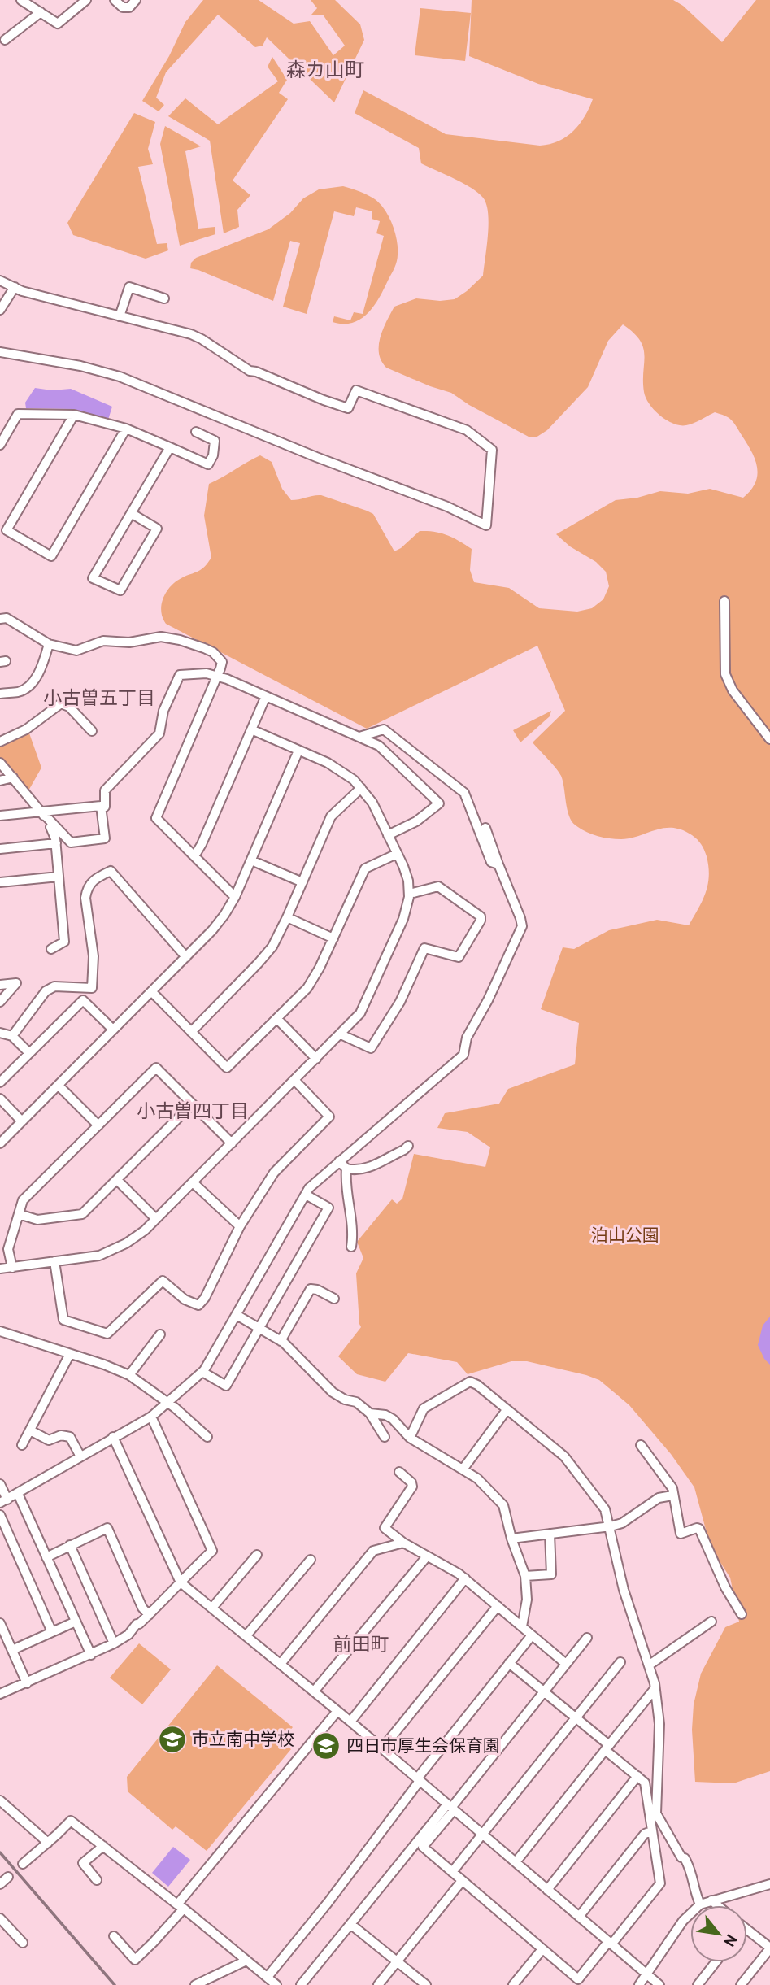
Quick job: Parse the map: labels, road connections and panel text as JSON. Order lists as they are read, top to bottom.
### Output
{
  "districts": [
    "森カ山町",
    "小古曽五丁目",
    "小古曽四丁目",
    "前田町"
  ],
  "parks": ["泊山公園"],
  "places": {
    "school or university": ["市立南中学校", "四日市厚生会保育園"]
  },
  "north": "bottom right"
}
